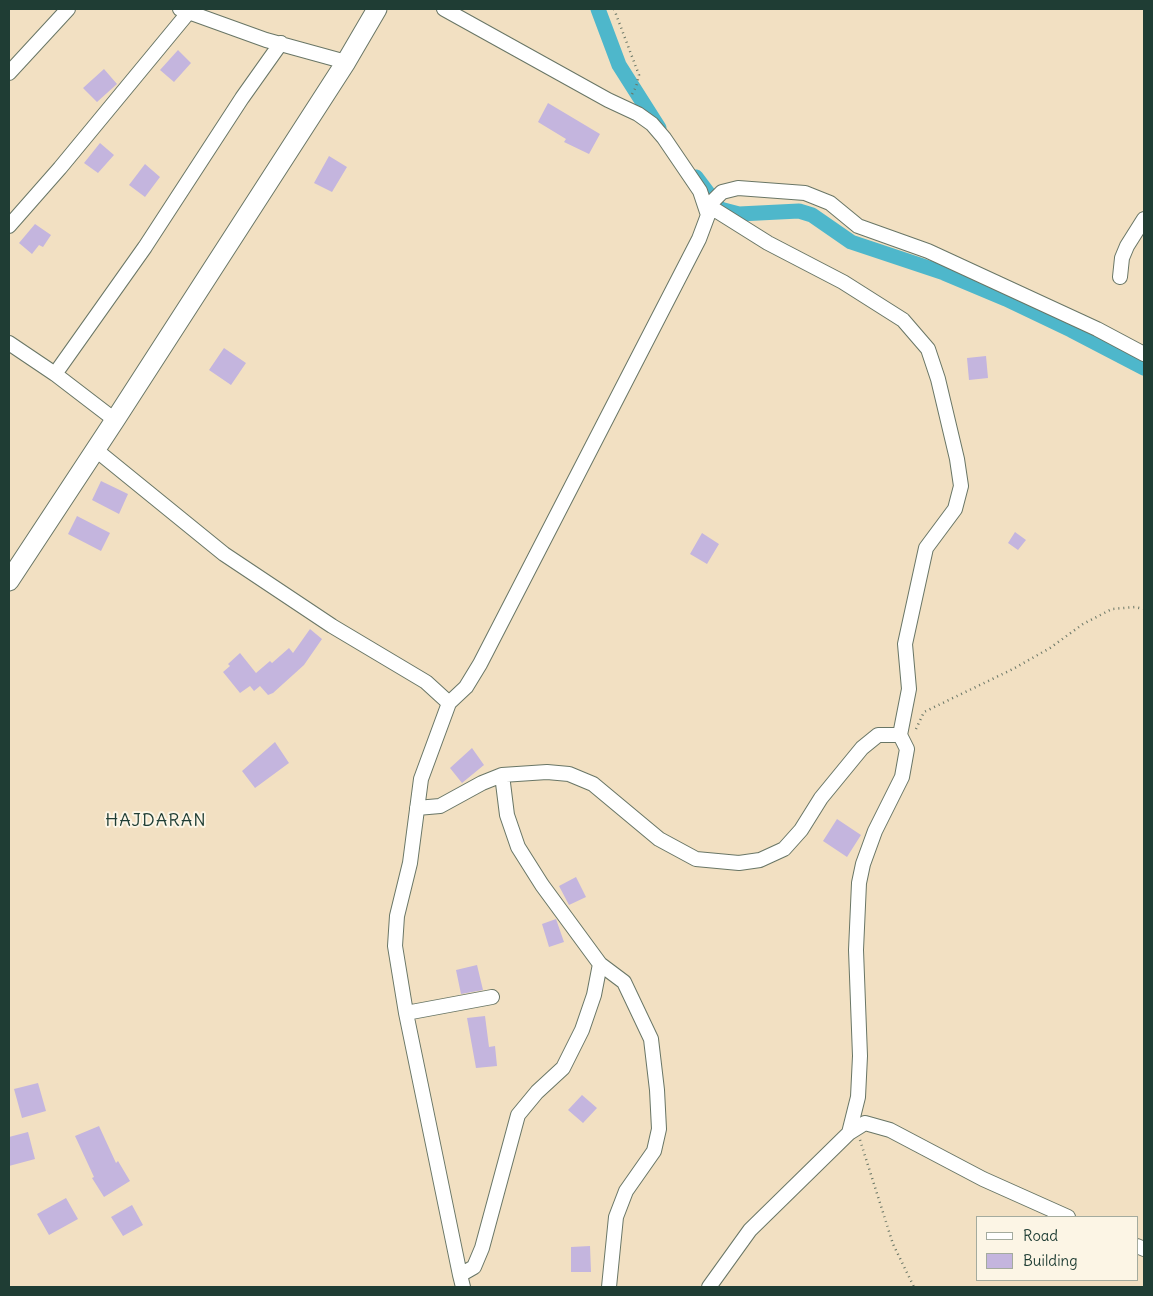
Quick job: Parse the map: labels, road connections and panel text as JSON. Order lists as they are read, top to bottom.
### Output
{
  "districts": ["HAJDARAN"],
  "legend": ["Road", "Building"]
}
